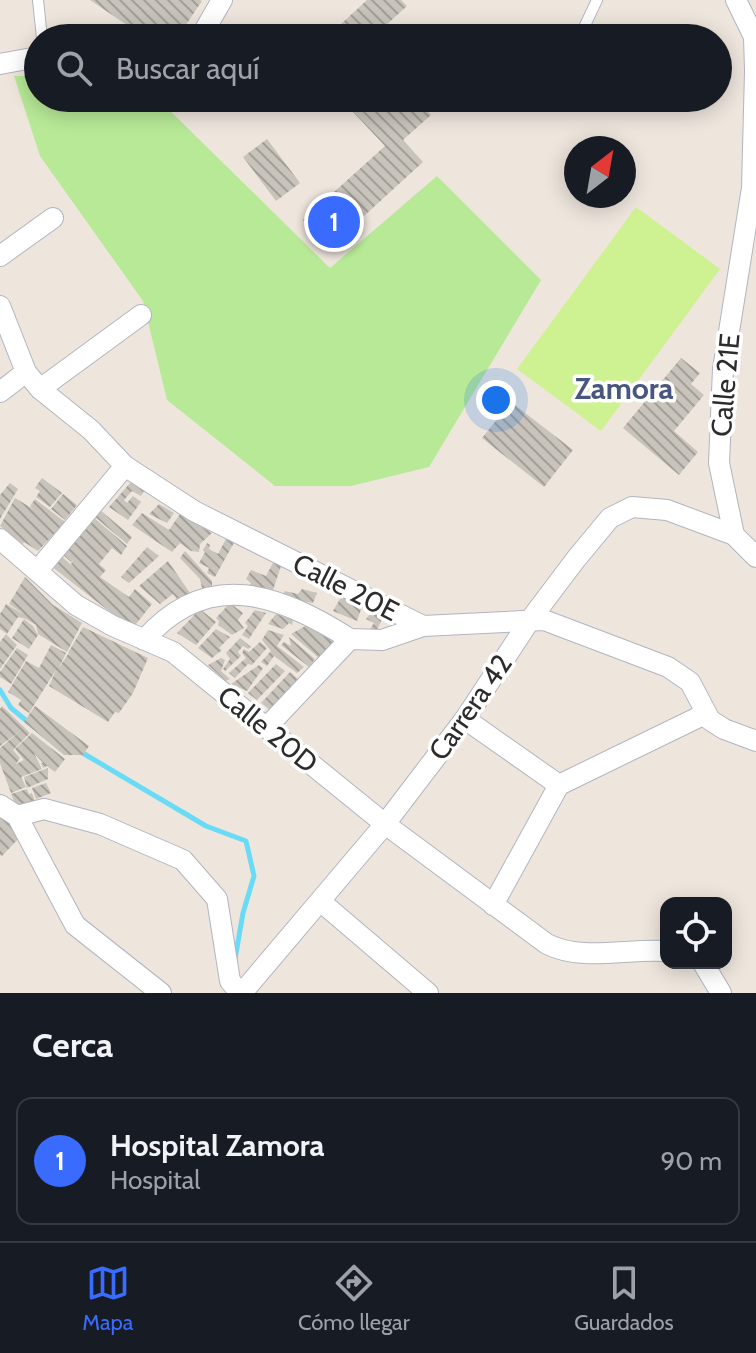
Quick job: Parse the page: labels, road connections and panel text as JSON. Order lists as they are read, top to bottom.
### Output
{
  "streets": {
    "street": [
      "Calle 21E",
      "Calle 20E",
      "Carrera 42",
      "Calle 20D"
    ]
  },
  "crossings": [
    ["Calle 21E", "Carrera 42"],
    ["Calle 20E", "Carrera 42"],
    ["Carrera 42", "Calle 20D"]
  ],
  "districts": ["Zamora"],
  "north": "top right",
  "page": {
    "search": "Buscar aquí",
    "pins": "1",
    "heading": "Cerca",
    "list": [
      {
        "mark": "1",
        "name": "Hospital Zamora",
        "note": "Hospital",
        "value": "90 m"
      }
    ],
    "nav": ["Mapa", "Cómo llegar", "Guardados"]
  }
}
